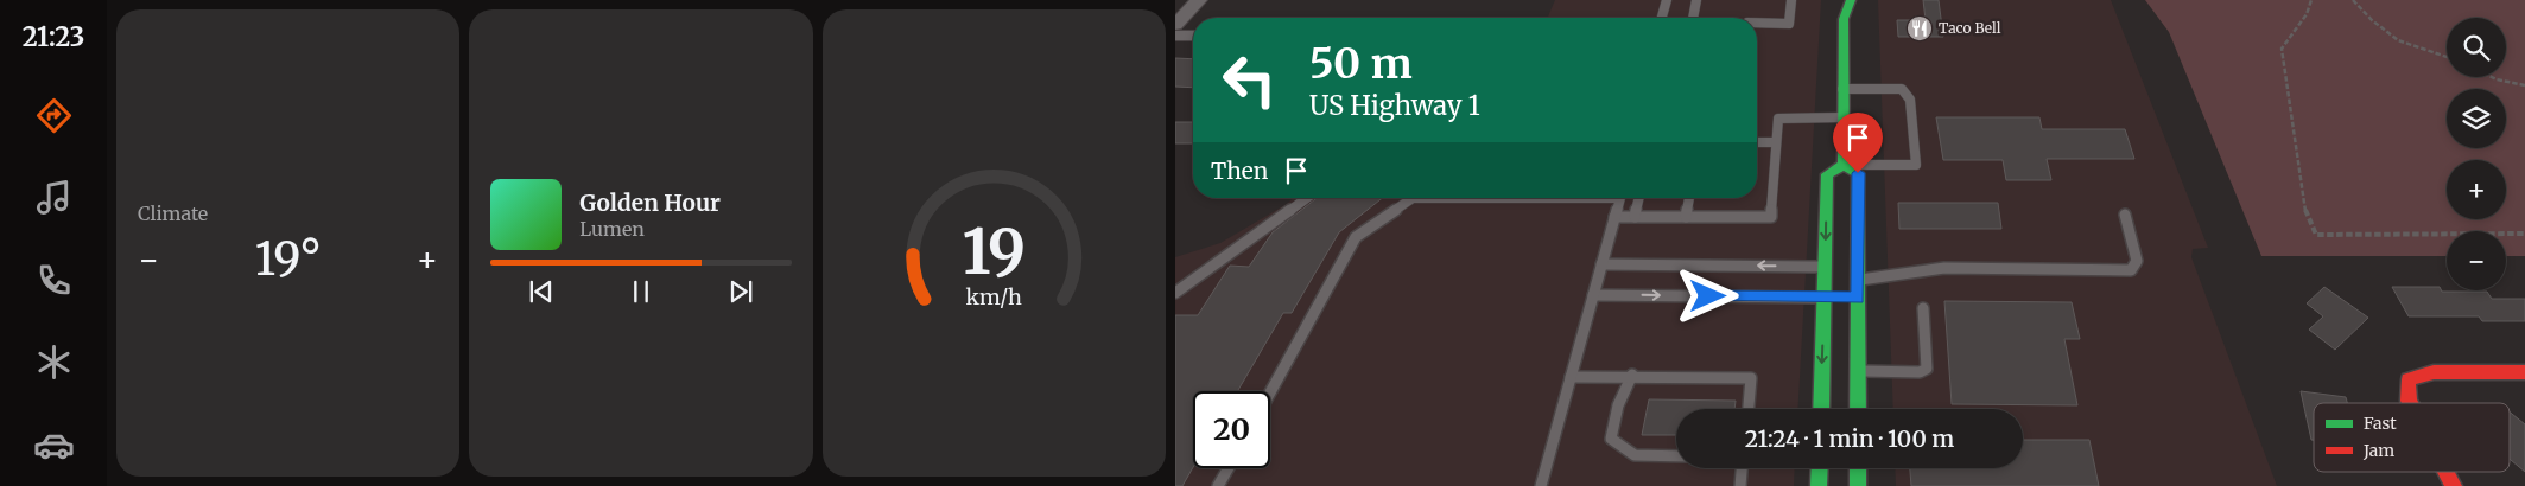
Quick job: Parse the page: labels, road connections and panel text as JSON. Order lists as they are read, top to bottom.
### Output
{
  "places": {
    "restaurant": ["Taco Bell"]
  },
  "legend": ["Fast", "Jam"],
  "page": {
    "tabs": "21:23",
    "tile": "Climate",
    "map_buttons": ["+", "−"],
    "turn": ["50 m", "US Highway 1"],
    "then": "Then",
    "song": ["Golden Hour", "Lumen"],
    "heat": ["−", "19°", "+"],
    "limit": "20",
    "trip": "21:24 · 1 min · 100 m",
    "gauge": ["19", "km/h"]
  }
}
